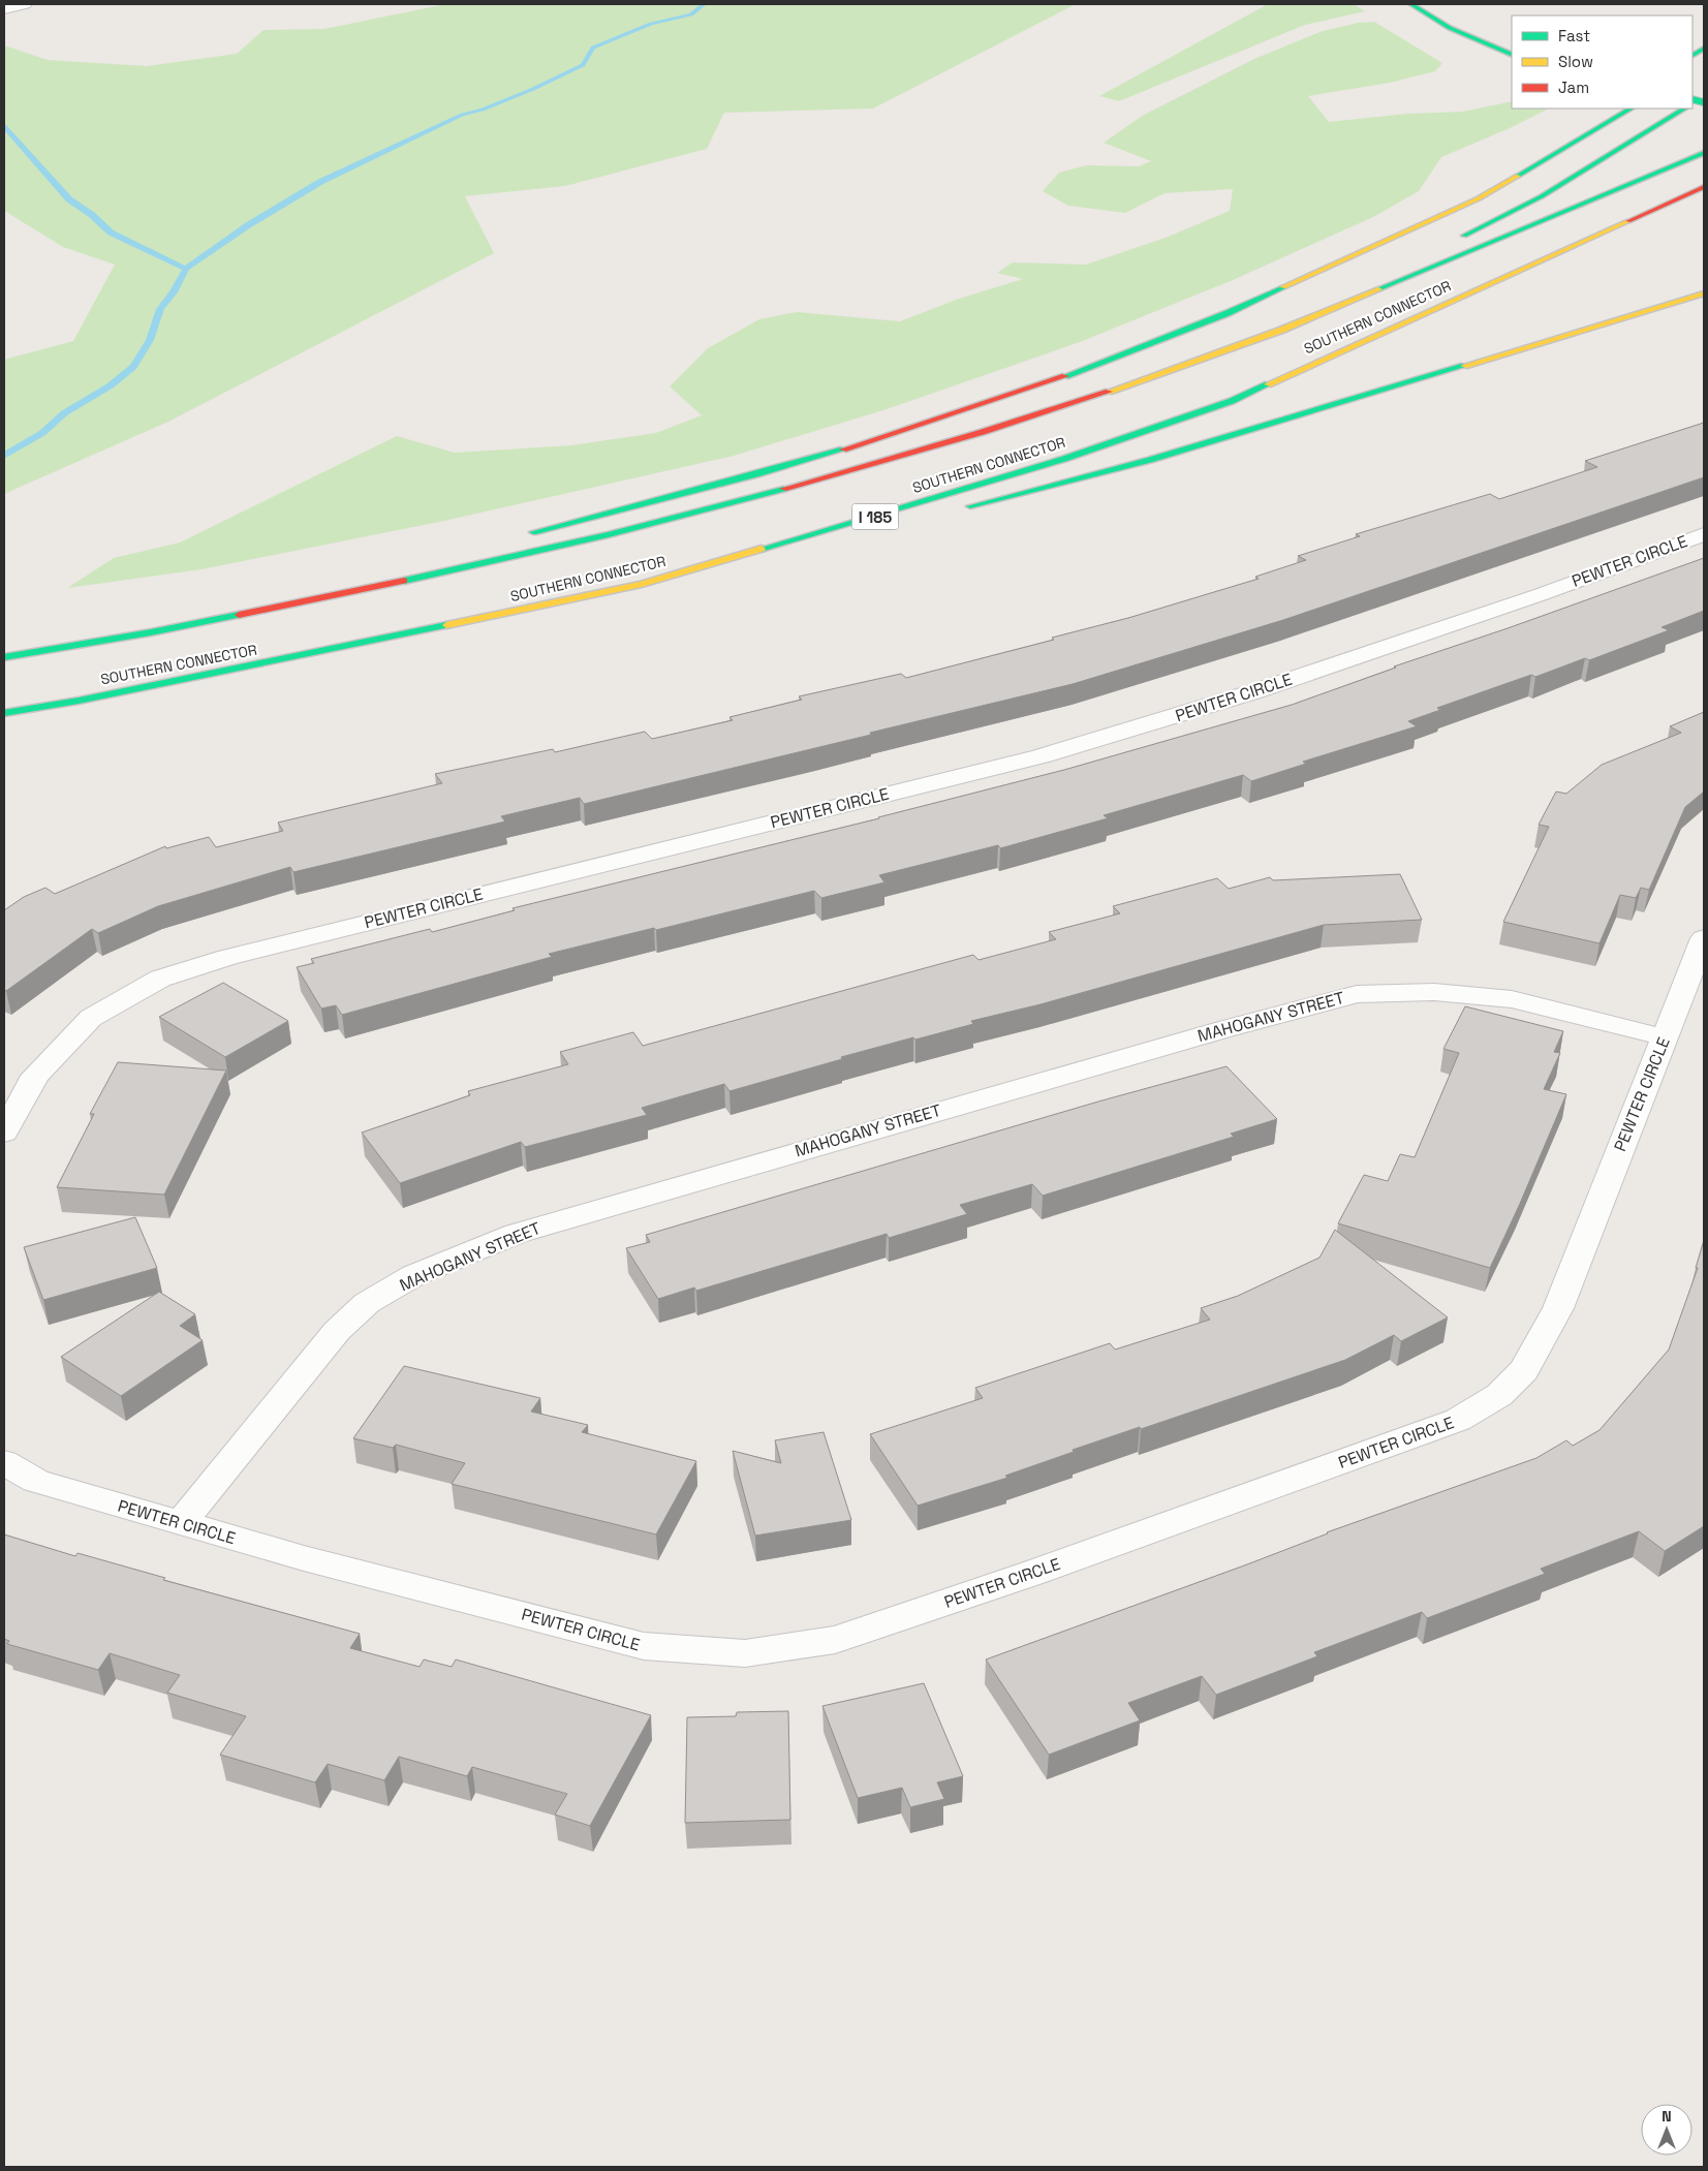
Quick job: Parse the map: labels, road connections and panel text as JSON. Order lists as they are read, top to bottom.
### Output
{
  "streets": {
    "main road": ["SOUTHERN CONNECTOR", "I 185"],
    "street": ["PEWTER CIRCLE", "MAHOGANY STREET"]
  },
  "crossings": [
    ["PEWTER CIRCLE", "MAHOGANY STREET"]
  ],
  "legend": ["Fast", "Slow", "Jam"],
  "north": "top"
}
